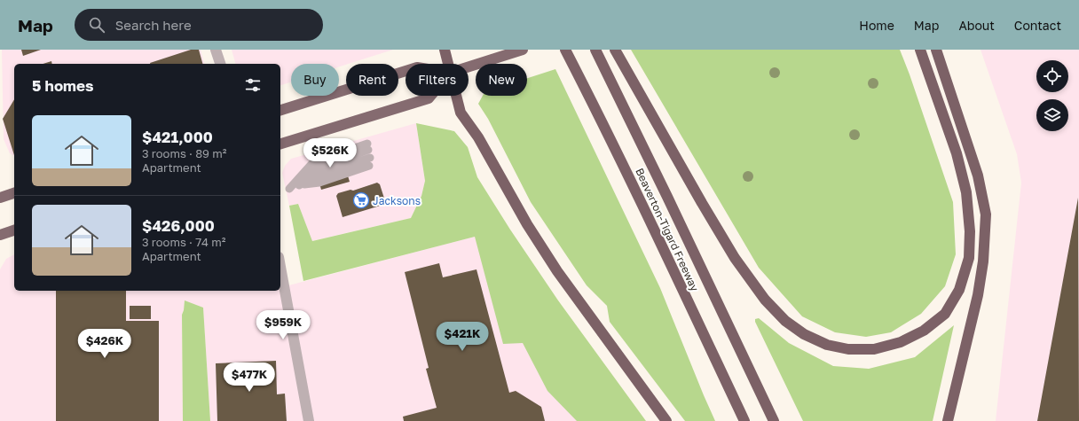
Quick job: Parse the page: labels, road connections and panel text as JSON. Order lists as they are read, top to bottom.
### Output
{
  "streets": {
    "highway": ["Beaverton-Tigard Freeway"]
  },
  "places": {
    "supermarket": ["Jacksons"]
  },
  "page": {
    "header": "Map",
    "search": "Search here",
    "nav": [
      "Home",
      "Map",
      "About",
      "Contact"
    ],
    "chip": [
      "Buy",
      "Rent",
      "Filters",
      "New"
    ],
    "heading": "5 homes",
    "list": [
      {
        "name": "$421,000",
        "note": "3 rooms · 89 m² · Apartment"
      },
      {
        "name": "$426,000",
        "note": "3 rooms · 74 m² · Apartment"
      }
    ],
    "price": [
      "$526K",
      "$959K",
      "$421K",
      "$426K",
      "$477K"
    ]
  }
}
